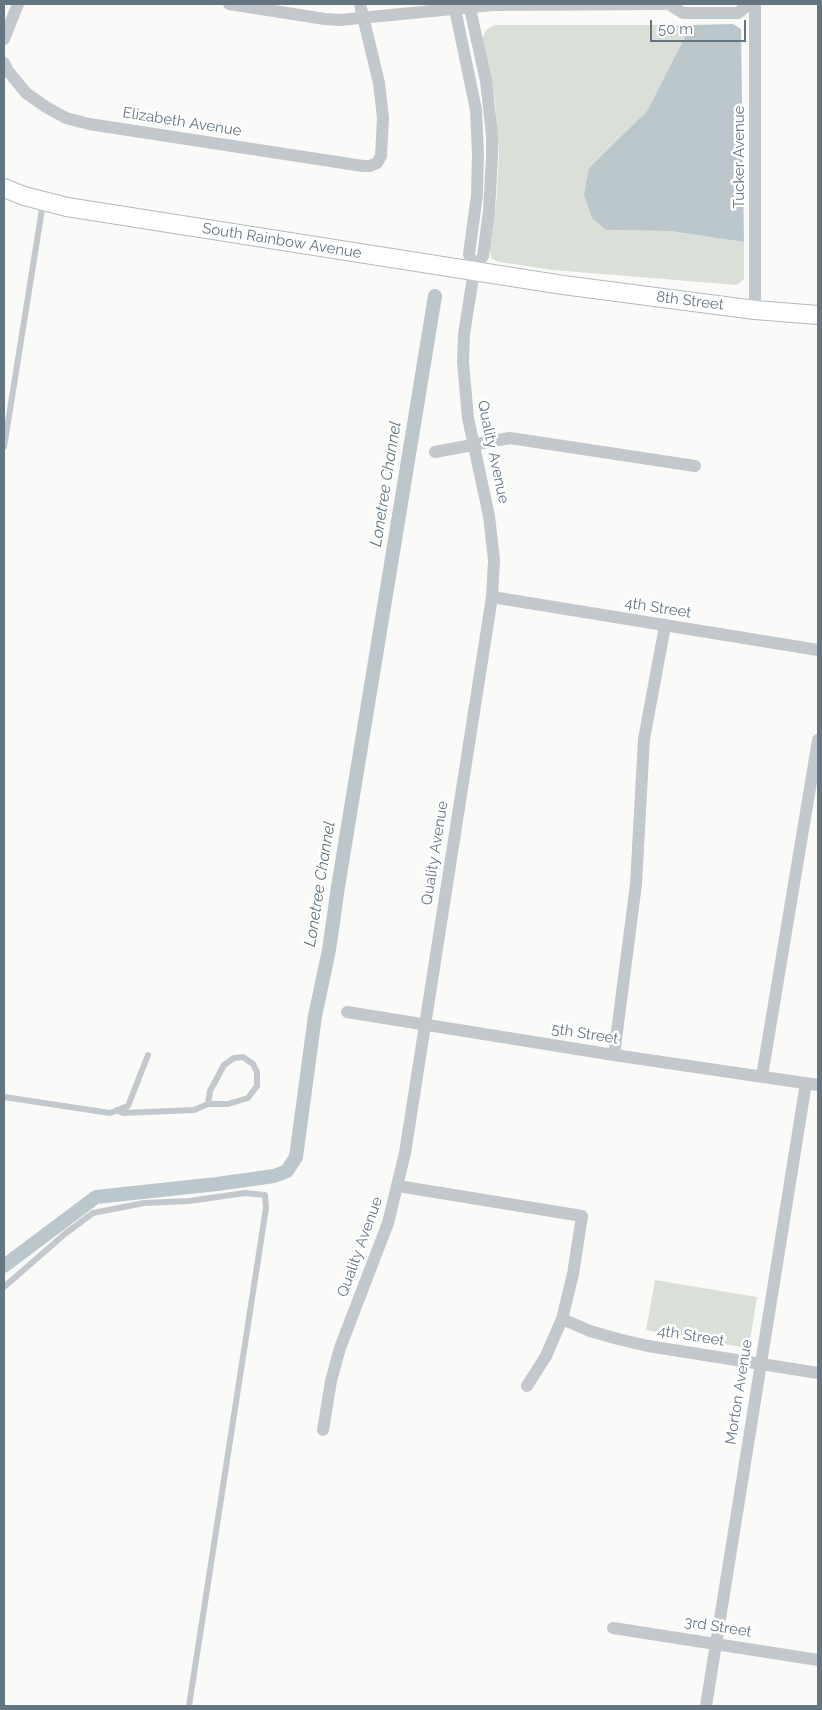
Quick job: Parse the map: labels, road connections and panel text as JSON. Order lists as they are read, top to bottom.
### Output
{
  "streets": {
    "street": [
      "Elizabeth Avenue",
      "Tucker Avenue",
      "South Rainbow Avenue",
      "8th Street",
      "Quality Avenue",
      "4th Street",
      "5th Street",
      "Morton Avenue",
      "3rd Street"
    ]
  },
  "crossings": [
    ["Tucker Avenue", "8th Street"],
    ["South Rainbow Avenue", "8th Street"],
    ["South Rainbow Avenue", "Quality Avenue"],
    ["Quality Avenue", "4th Street"],
    ["Quality Avenue", "5th Street"],
    ["4th Street", "Morton Avenue"],
    ["5th Street", "Morton Avenue"],
    ["Morton Avenue", "3rd Street"]
  ],
  "water": ["Lonetree Channel"],
  "scale_bar": "50 m"
}
